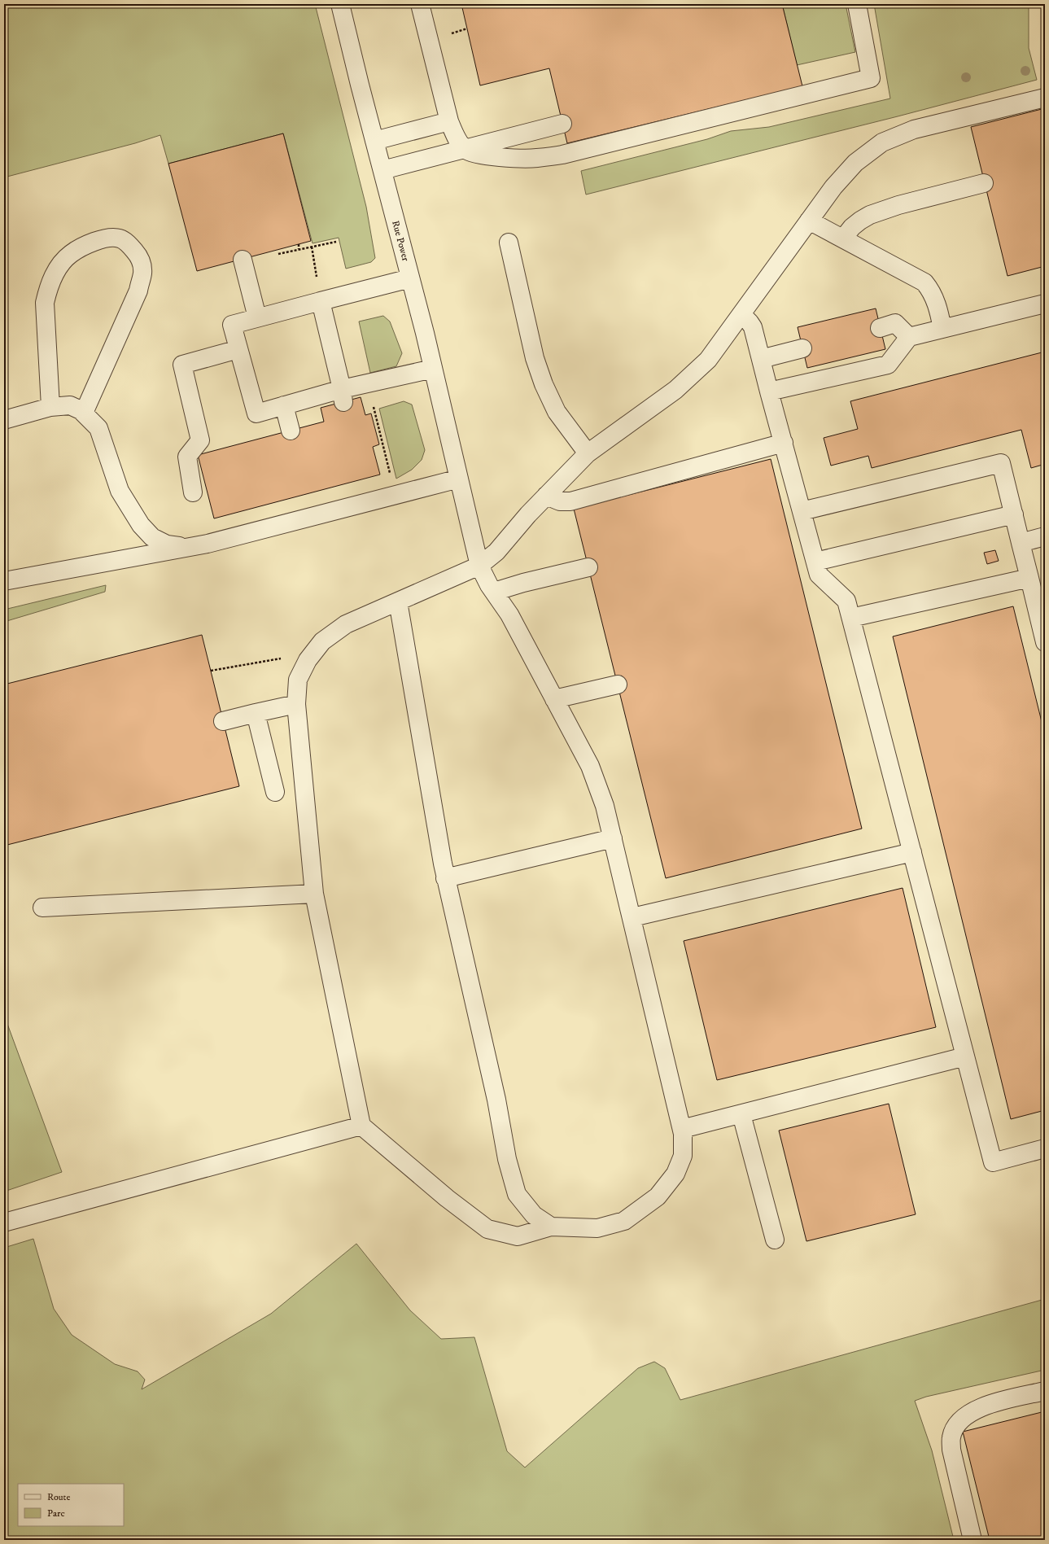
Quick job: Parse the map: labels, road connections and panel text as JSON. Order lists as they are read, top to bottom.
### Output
{
  "streets": {
    "street": ["Rue Power"]
  },
  "legend": ["Route", "Parc"]
}
